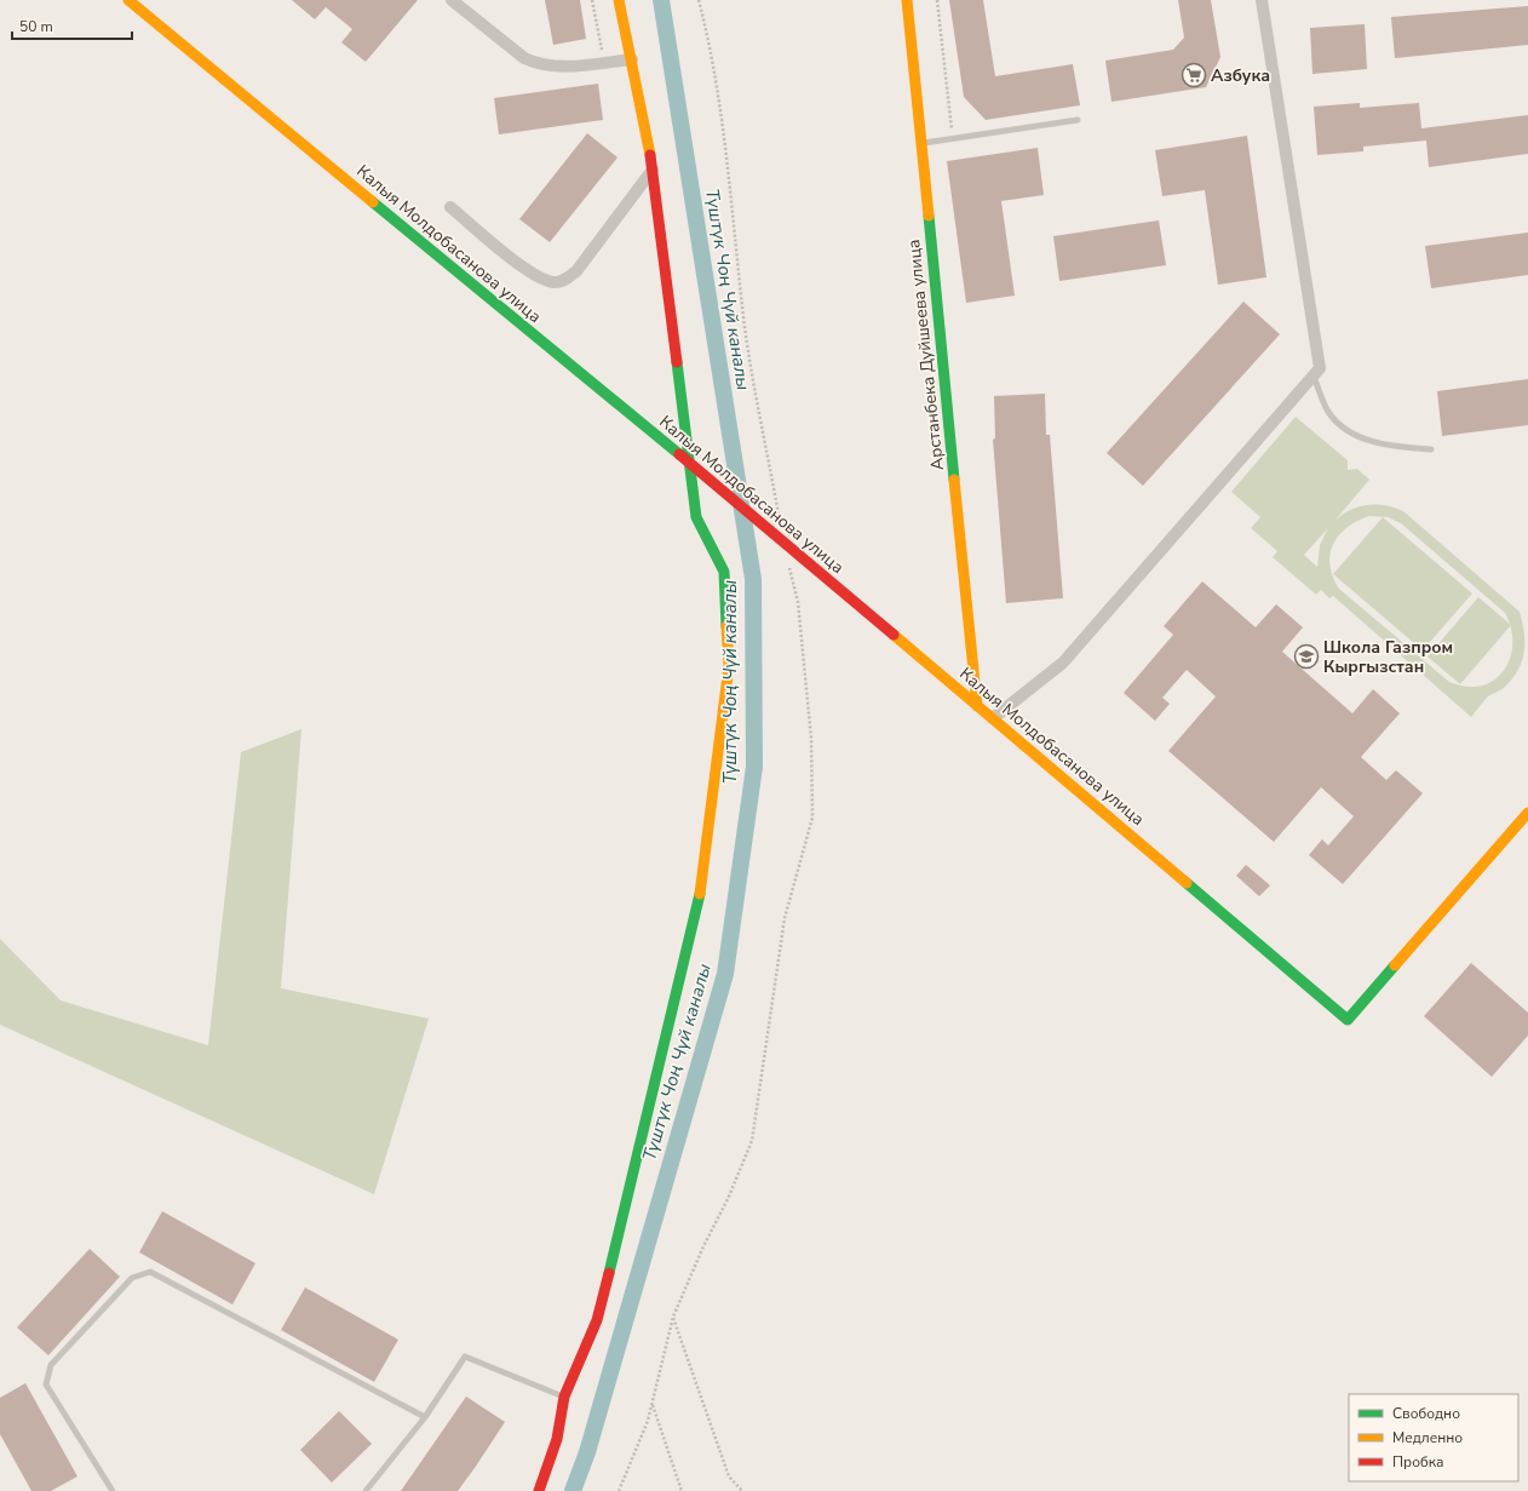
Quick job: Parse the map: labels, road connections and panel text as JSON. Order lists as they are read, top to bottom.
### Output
{
  "streets": {
    "street": ["Калыя Молдобасанова улица", "Арстанбека Дуйшеева улица"]
  },
  "crossings": [
    ["Калыя Молдобасанова улица", "Арстанбека Дуйшеева улица"]
  ],
  "water": ["Түштүк Чоң Чүй каналы"],
  "places": {
    "supermarket": ["Азбука"],
    "school or university": ["Школа Газпром Кыргызстан"]
  },
  "legend": ["Свободно", "Медленно", "Пробка"],
  "scale_bar": "50 m"
}
